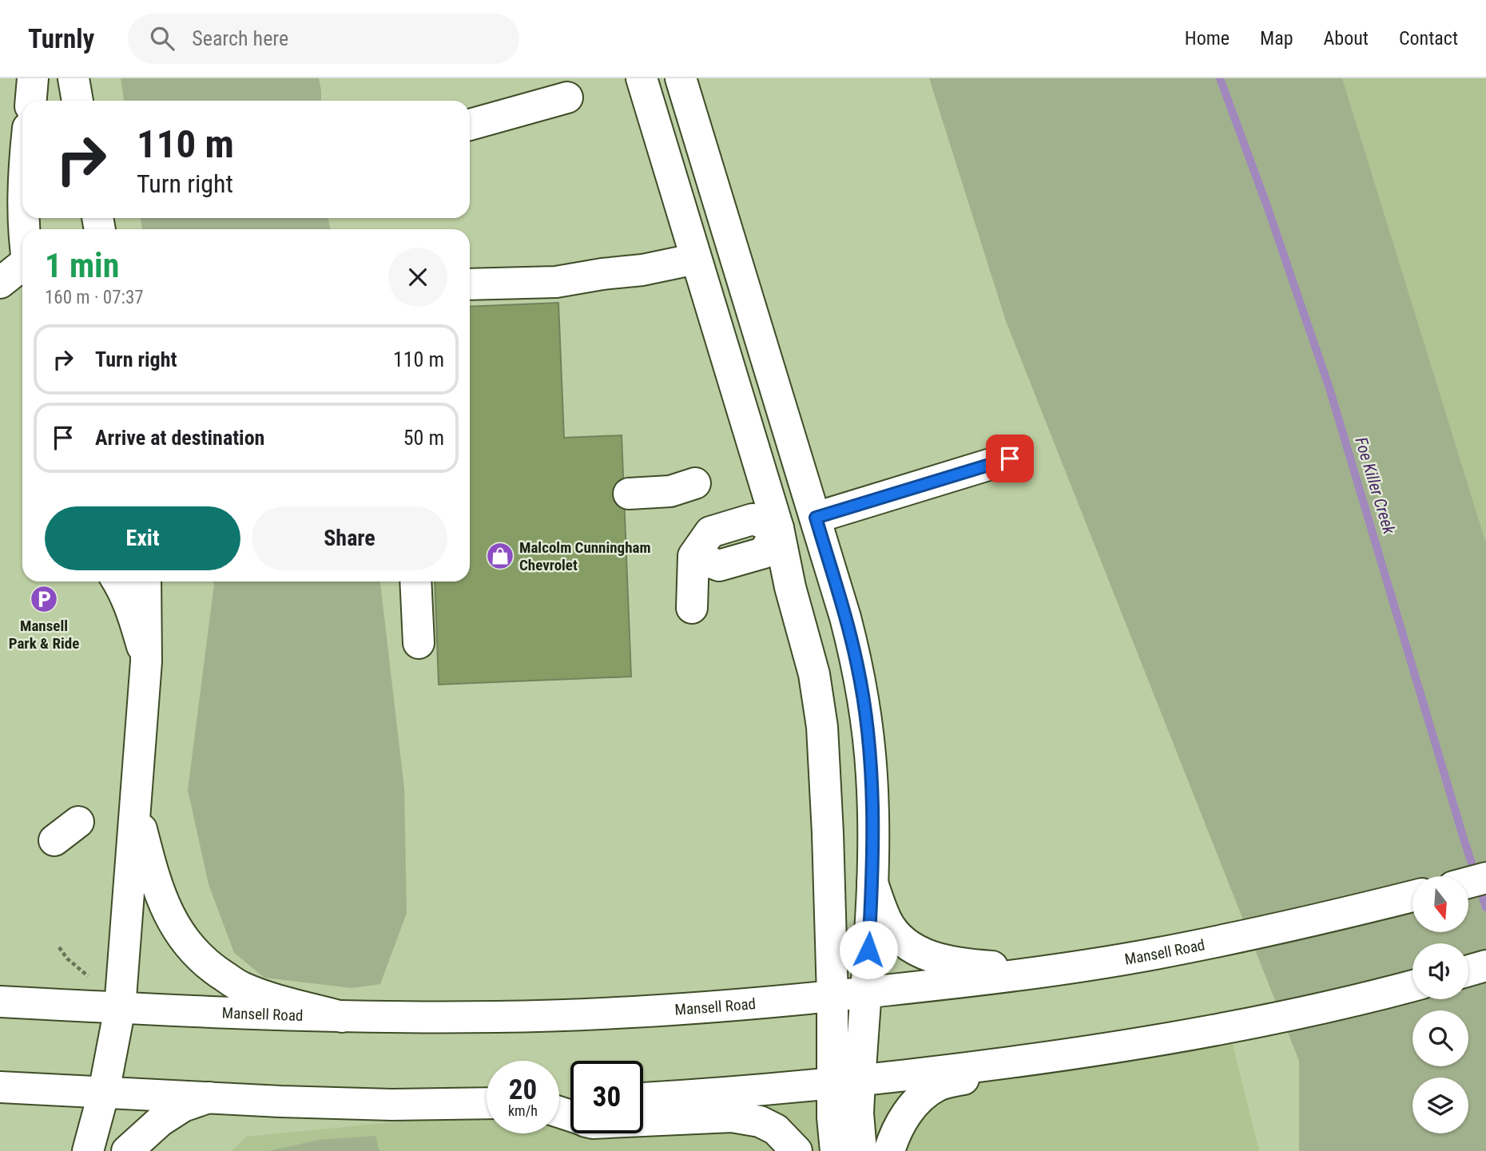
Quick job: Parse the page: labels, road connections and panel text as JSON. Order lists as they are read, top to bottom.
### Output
{
  "streets": {
    "main road": ["Mansell Road"]
  },
  "water": ["Foe Killer Creek"],
  "places": {
    "shop": ["Malcolm Cunningham Chevrolet"],
    "parking": ["Mansell Park & Ride"]
  },
  "north": "bottom",
  "page": {
    "header": "Turnly",
    "search": "Search here",
    "nav": [
      "Home",
      "Map",
      "About",
      "Contact"
    ],
    "turn": ["110 m", "Turn right"],
    "heading": ["1 min", "160 m · 07:37"],
    "list": [
      {
        "name": "Turn right",
        "value": "110 m"
      },
      {
        "name": "Arrive at destination",
        "value": "50 m"
      }
    ],
    "buttons": ["Exit", "Share"],
    "speed": "20 km/h",
    "limit": "30"
  }
}
